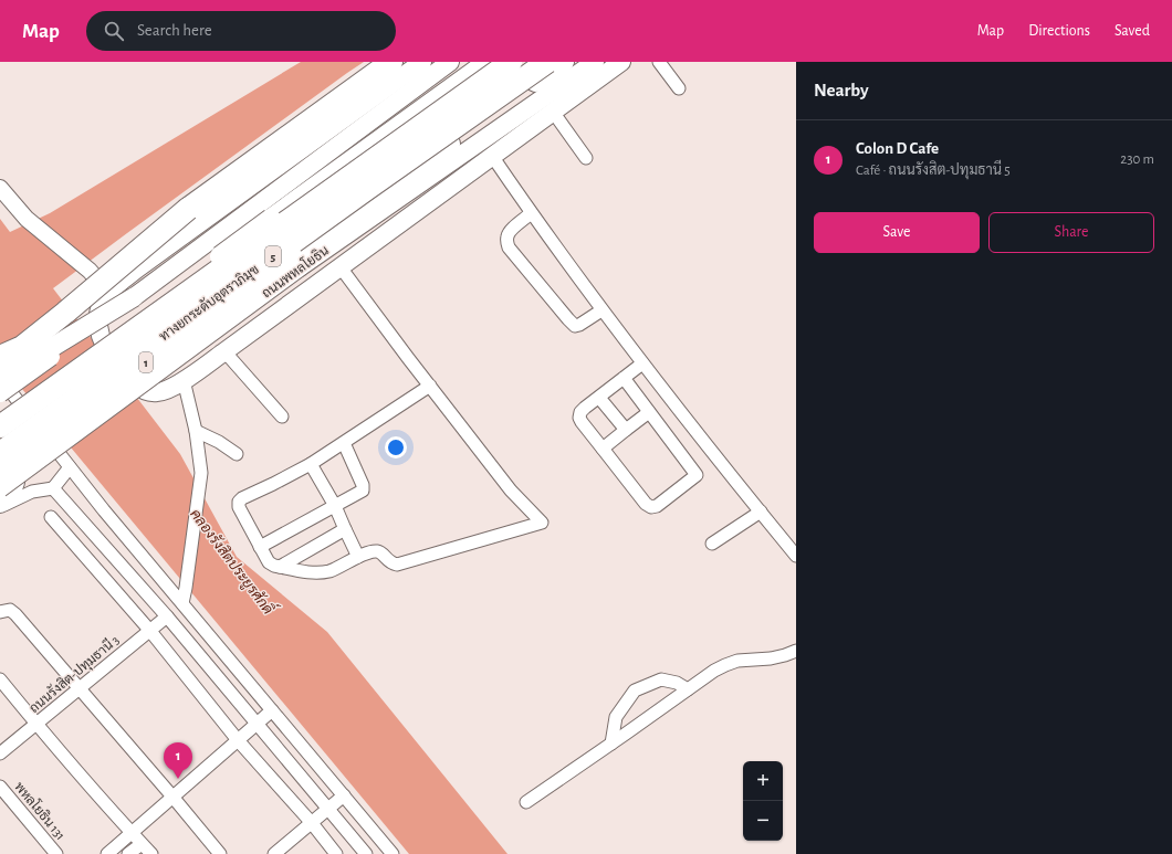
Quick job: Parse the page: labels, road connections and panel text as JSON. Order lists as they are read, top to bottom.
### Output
{
  "streets": {
    "highway": [
      "5",
      "ถนนพหลโยธิน",
      "ทางยกระดับอุตราภิมุข",
      "1"
    ],
    "street": ["ถนนรังสิต-ปทุมธานี 3", "พหลโยธิน 131"]
  },
  "water": ["คลองรังสิตประยูรศักดิ์"],
  "page": {
    "header": "Map",
    "search": "Search here",
    "nav": ["Map", "Directions", "Saved"],
    "heading": "Nearby",
    "list": [
      {
        "mark": "1",
        "name": "Colon D Cafe",
        "note": "Café · ถนนรังสิต-ปทุมธานี 5",
        "value": "230 m"
      }
    ],
    "buttons": ["Save", "Share"],
    "pins": "1",
    "map_buttons": ["+", "−"]
  }
}
